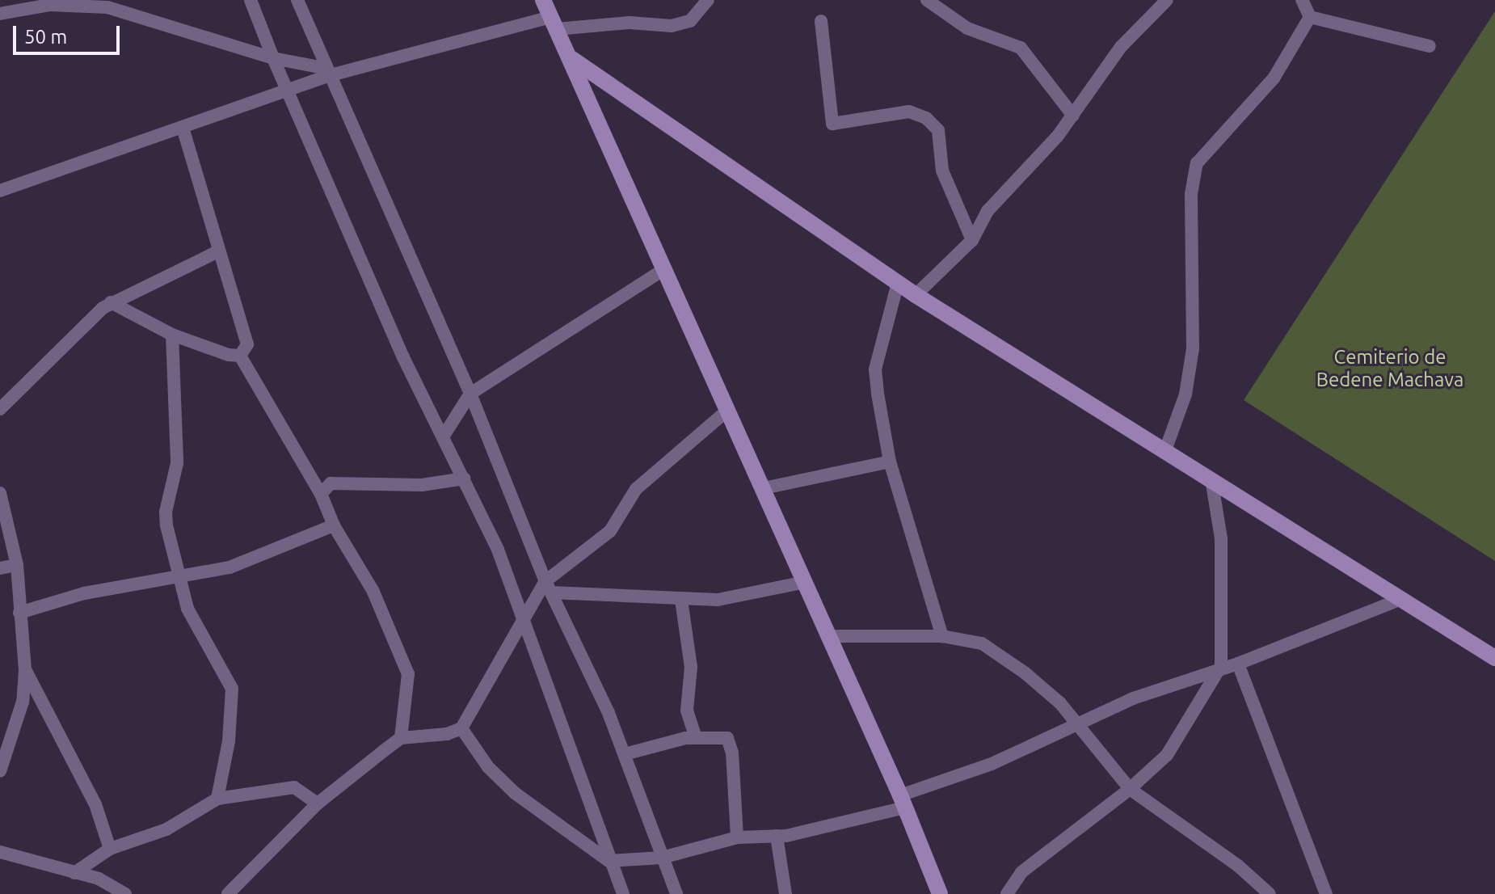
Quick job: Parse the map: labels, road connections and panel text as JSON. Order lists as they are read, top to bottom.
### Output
{
  "parks": ["Cemiterio de Bedene Machava"],
  "scale_bar": "50 m"
}
